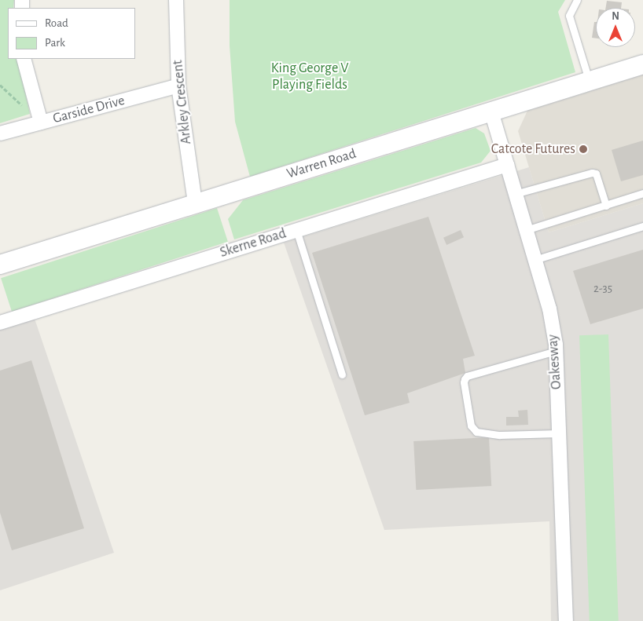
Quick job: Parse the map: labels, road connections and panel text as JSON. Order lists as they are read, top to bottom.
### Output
{
  "streets": {
    "street": [
      "Arkley Crescent",
      "Garside Drive",
      "Warren Road",
      "Skerne Road",
      "Oakesway"
    ]
  },
  "crossings": [
    ["Arkley Crescent", "Garside Drive"],
    ["Arkley Crescent", "Warren Road"],
    ["Warren Road", "Oakesway"],
    ["Skerne Road", "Oakesway"]
  ],
  "parks": ["King George V Playing Fields"],
  "places": ["Catcote Futures"],
  "house_numbers": ["2-35"],
  "legend": ["Road", "Park"],
  "north": "top"
}
